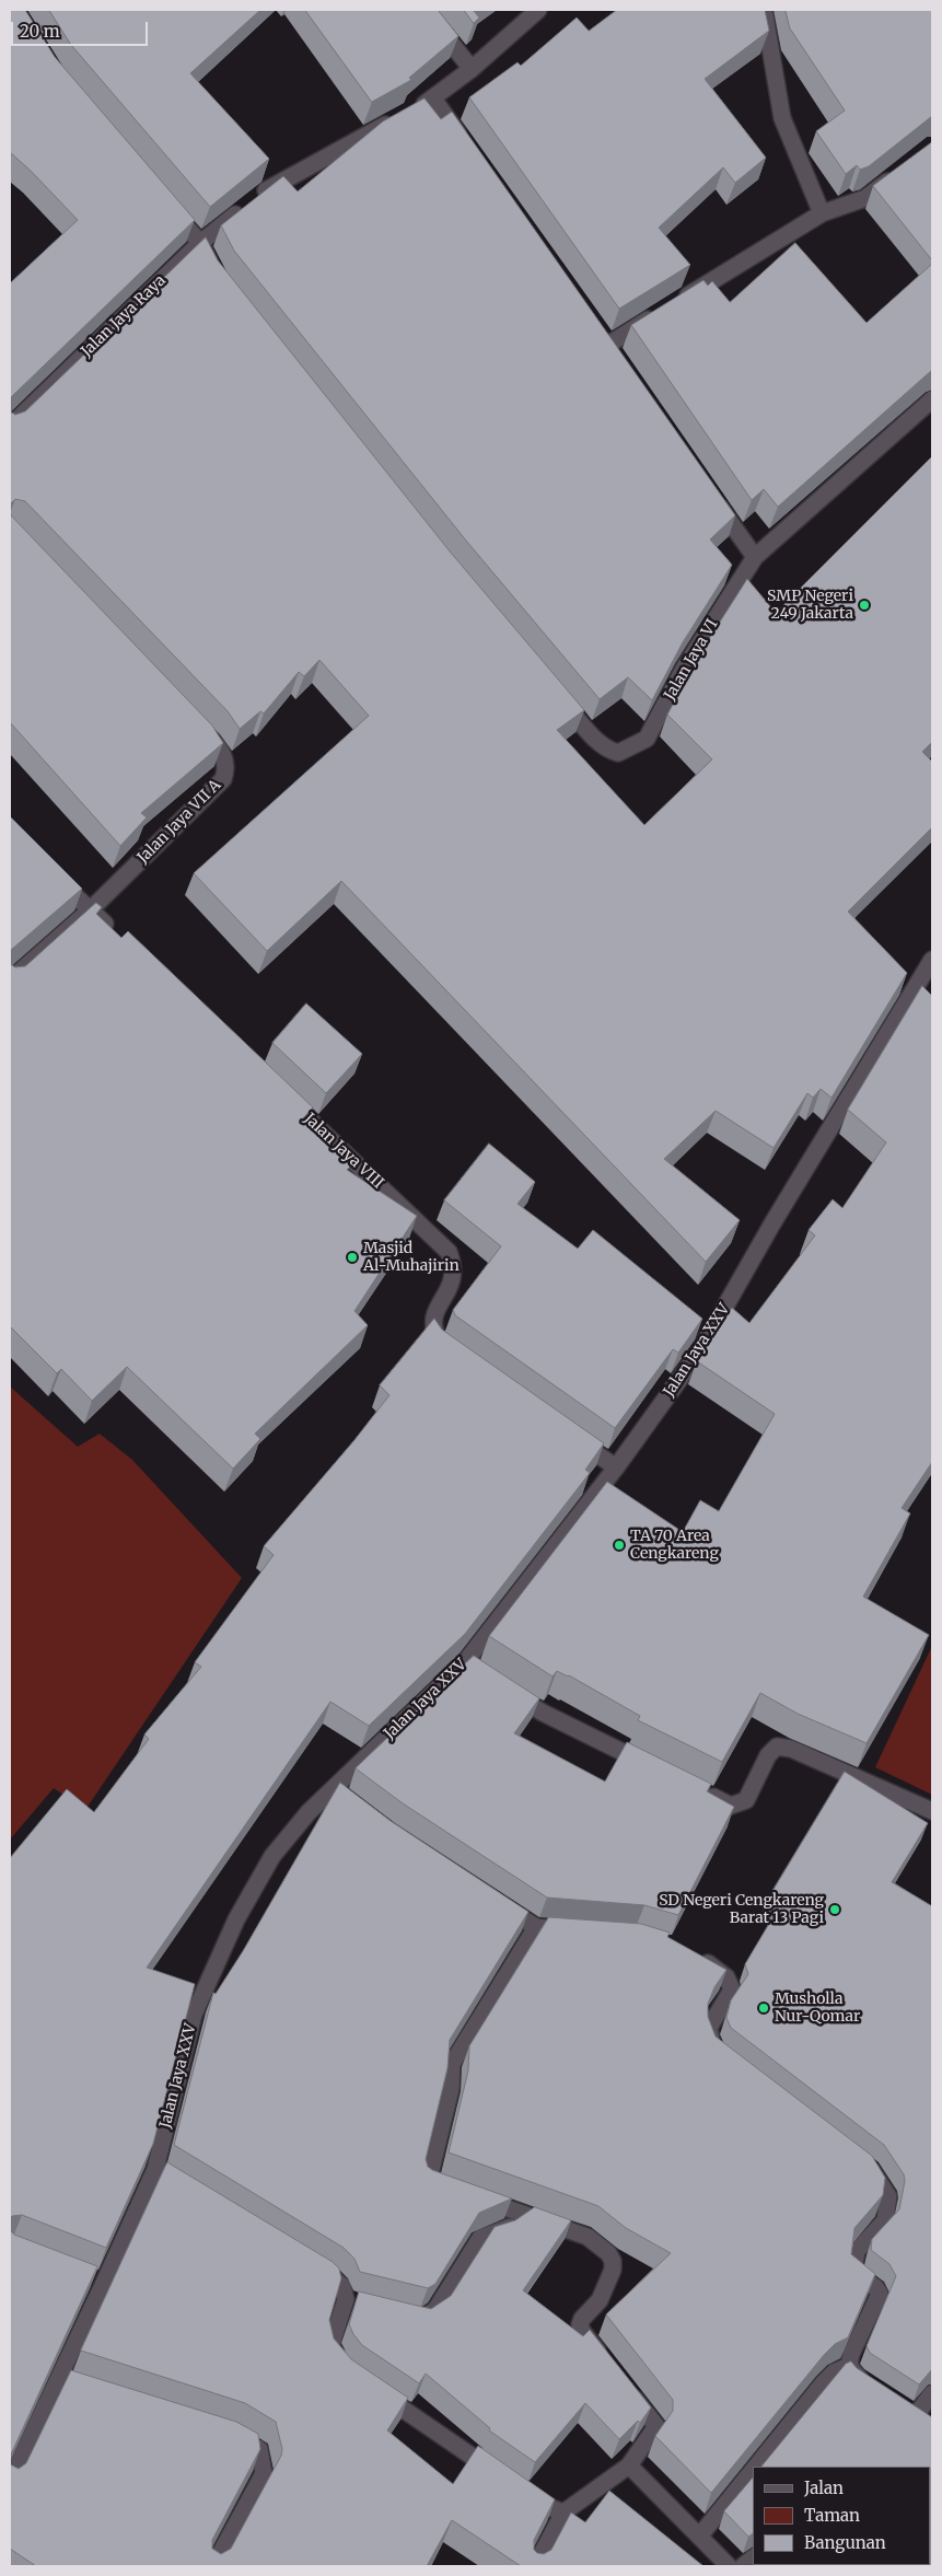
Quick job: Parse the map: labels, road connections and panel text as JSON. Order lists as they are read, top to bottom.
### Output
{
  "streets": {
    "street": [
      "Jalan Jaya Raya",
      "Jalan Jaya VI",
      "Jalan Jaya VII A",
      "Jalan Jaya VIII",
      "Jalan Jaya XXV"
    ]
  },
  "places": [
    "SMP Negeri 249 Jakarta",
    "Masjid Al-Muhajirin",
    "TA 70 Area Cengkareng",
    "SD Negeri Cengkareng Barat 13 Pagi",
    "Musholla Nur-Qomar"
  ],
  "legend": ["Jalan", "Taman", "Bangunan"],
  "scale_bar": "20 m"
}
